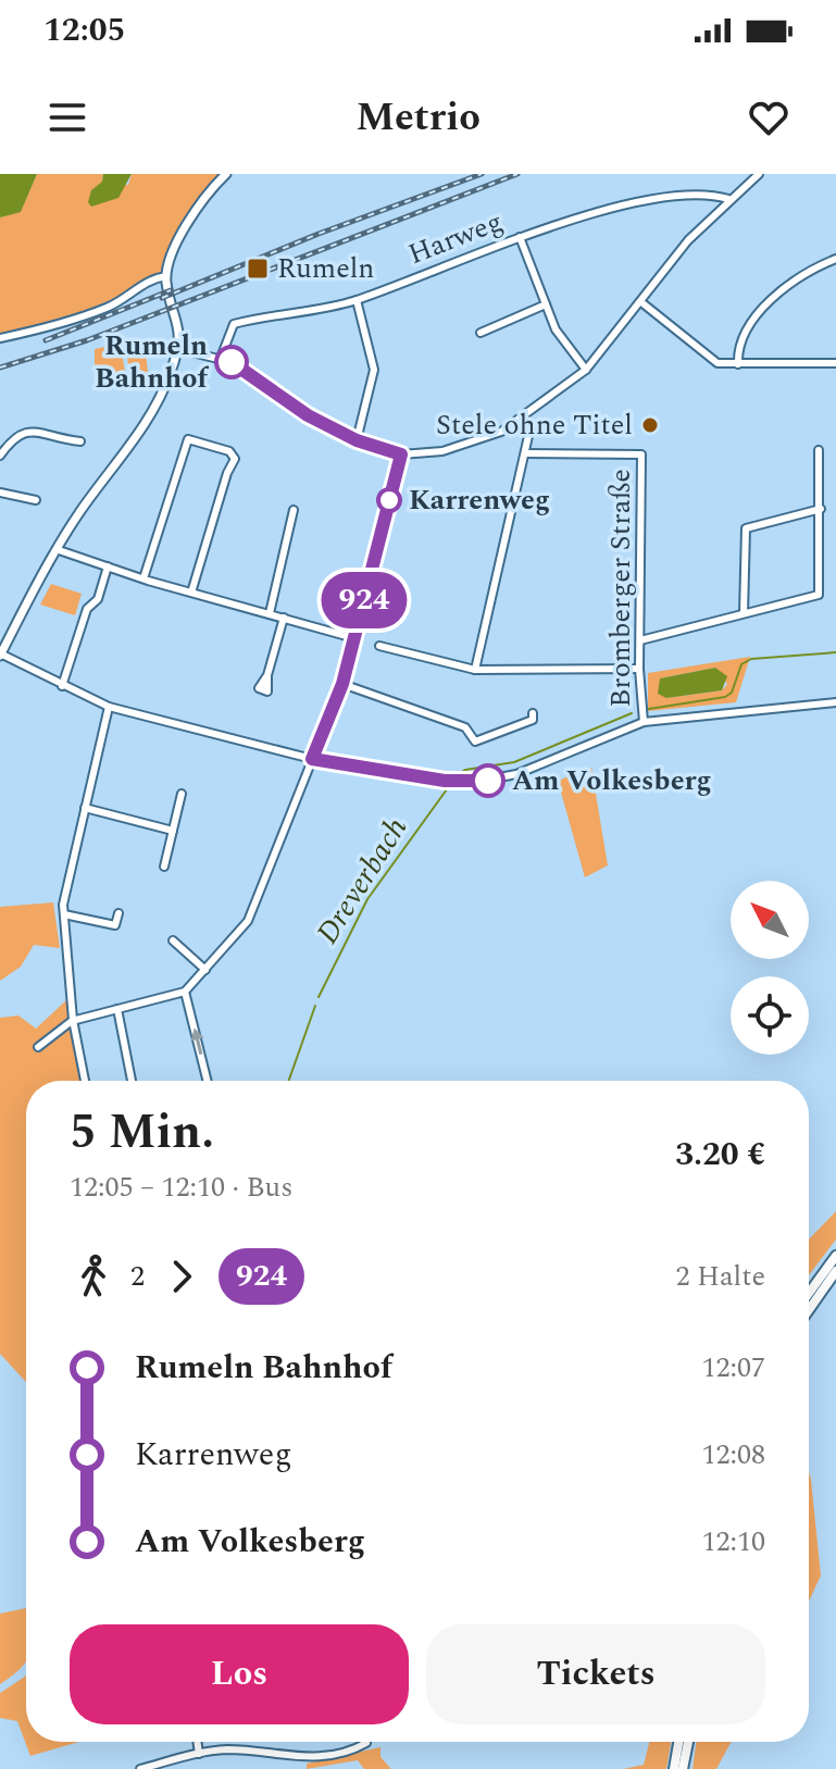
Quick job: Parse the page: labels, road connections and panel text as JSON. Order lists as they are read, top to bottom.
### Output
{
  "streets": {
    "street": ["Harweg", "Bromberger Straße"]
  },
  "water": ["Dreverbach"],
  "places": {
    "transit": ["Rumeln"],
    "other": [
      "Rumeln Bahnhof",
      "Stele ohne Titel",
      "Karrenweg",
      "Am Volkesberg"
    ]
  },
  "lines": ["bus line 924"],
  "north": "top left",
  "page": {
    "status": "12:05",
    "header": "Metrio",
    "on_map": "924",
    "heading": ["5 Min.", "12:05 – 12:10 · Bus", "3.20 €"],
    "legs": ["2", "924", "2 Halte"],
    "list": [
      {
        "name": "Rumeln Bahnhof",
        "value": "12:07"
      },
      {
        "name": "Karrenweg",
        "value": "12:08"
      },
      {
        "name": "Am Volkesberg",
        "value": "12:10"
      }
    ],
    "buttons": ["Los", "Tickets"]
  }
}
